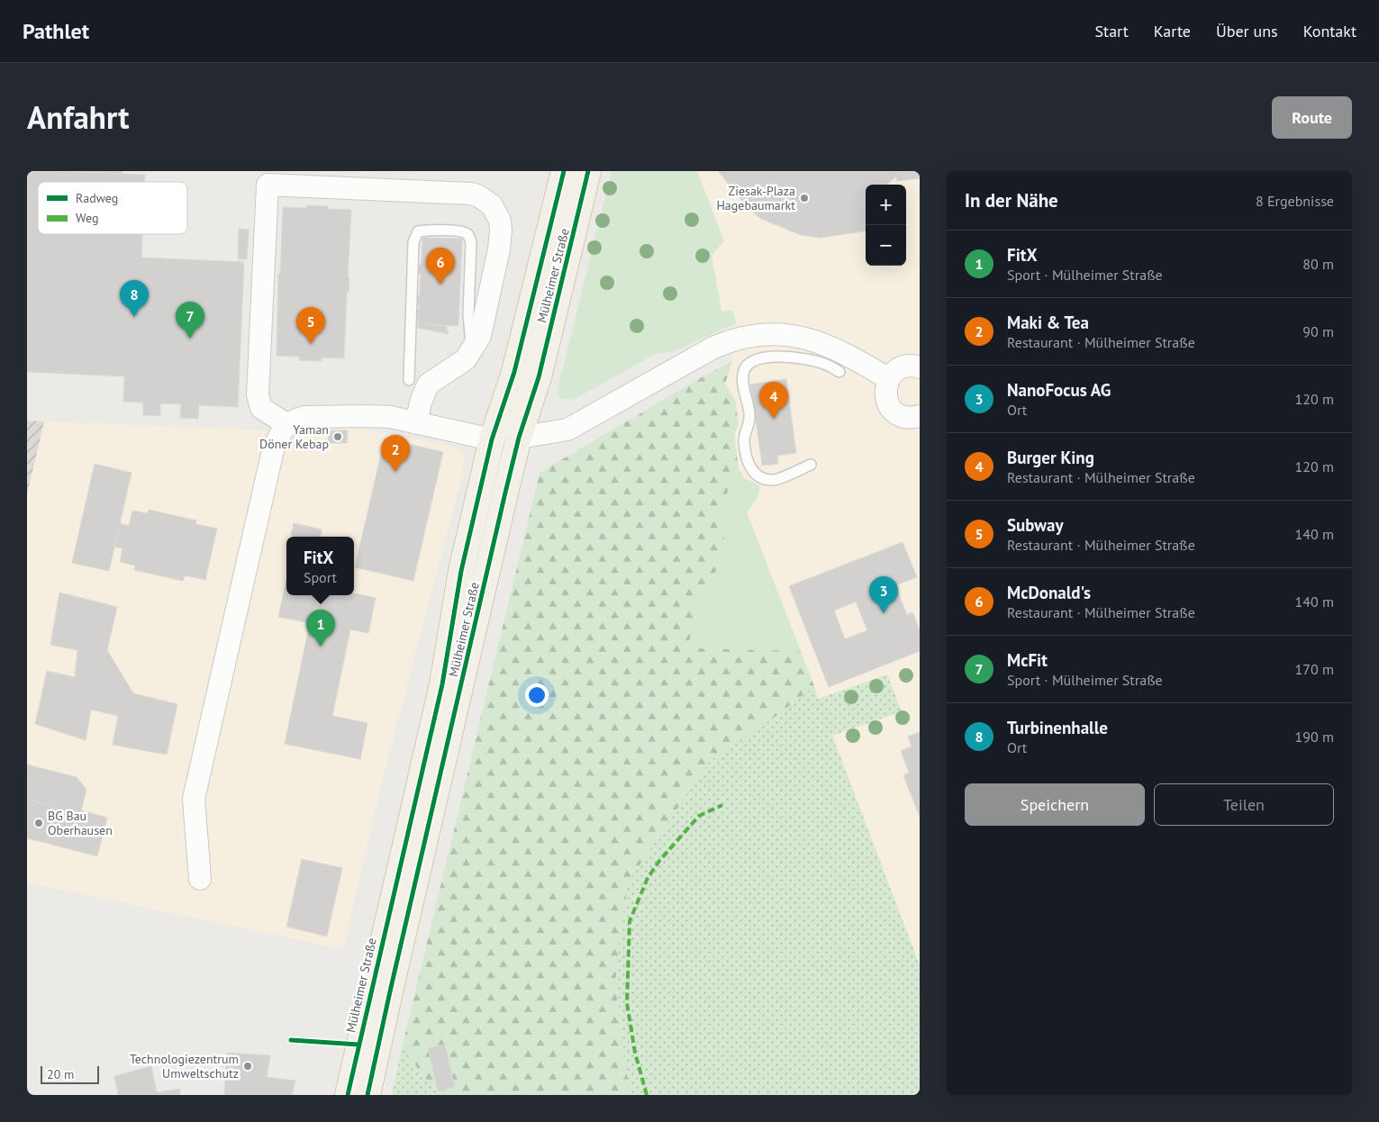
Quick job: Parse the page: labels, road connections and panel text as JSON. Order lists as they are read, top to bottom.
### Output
{
  "streets": {
    "main road": ["Mülheimer Straße"]
  },
  "places": [
    "Ziesak-Plaza Hagebaumarkt",
    "Yaman Döner Kebap",
    "BG Bau Oberhausen",
    "Technologiezentrum Umweltschutz"
  ],
  "legend": ["Radweg", "Weg"],
  "scale_bar": "20 m",
  "page": {
    "header": "Pathlet",
    "nav": [
      "Start",
      "Karte",
      "Über uns",
      "Kontakt"
    ],
    "title": "Anfahrt",
    "buttons": [
      "Route",
      ["Speichern", "Teilen"]
    ],
    "heading": ["In der Nähe", "8 Ergebnisse"],
    "map_buttons": ["+", "−"],
    "list": [
      {
        "mark": "1",
        "name": "FitX",
        "note": "Sport · Mülheimer Straße",
        "value": "80 m"
      },
      {
        "mark": "2",
        "name": "Maki & Tea",
        "note": "Restaurant · Mülheimer Straße",
        "value": "90 m"
      },
      {
        "mark": "3",
        "name": "NanoFocus AG",
        "note": "Ort",
        "value": "120 m"
      },
      {
        "mark": "4",
        "name": "Burger King",
        "note": "Restaurant · Mülheimer Straße",
        "value": "120 m"
      },
      {
        "mark": "5",
        "name": "Subway",
        "note": "Restaurant · Mülheimer Straße",
        "value": "140 m"
      },
      {
        "mark": "6",
        "name": "McDonald's",
        "note": "Restaurant · Mülheimer Straße",
        "value": "140 m"
      },
      {
        "mark": "7",
        "name": "McFit",
        "note": "Sport · Mülheimer Straße",
        "value": "170 m"
      },
      {
        "mark": "8",
        "name": "Turbinenhalle",
        "note": "Ort",
        "value": "190 m"
      }
    ],
    "pins": [
      "6",
      "8",
      "7",
      "5",
      "4",
      "2",
      "3",
      "1"
    ],
    "popup": ["FitX", "Sport"],
    "scale": "20 m"
  }
}
